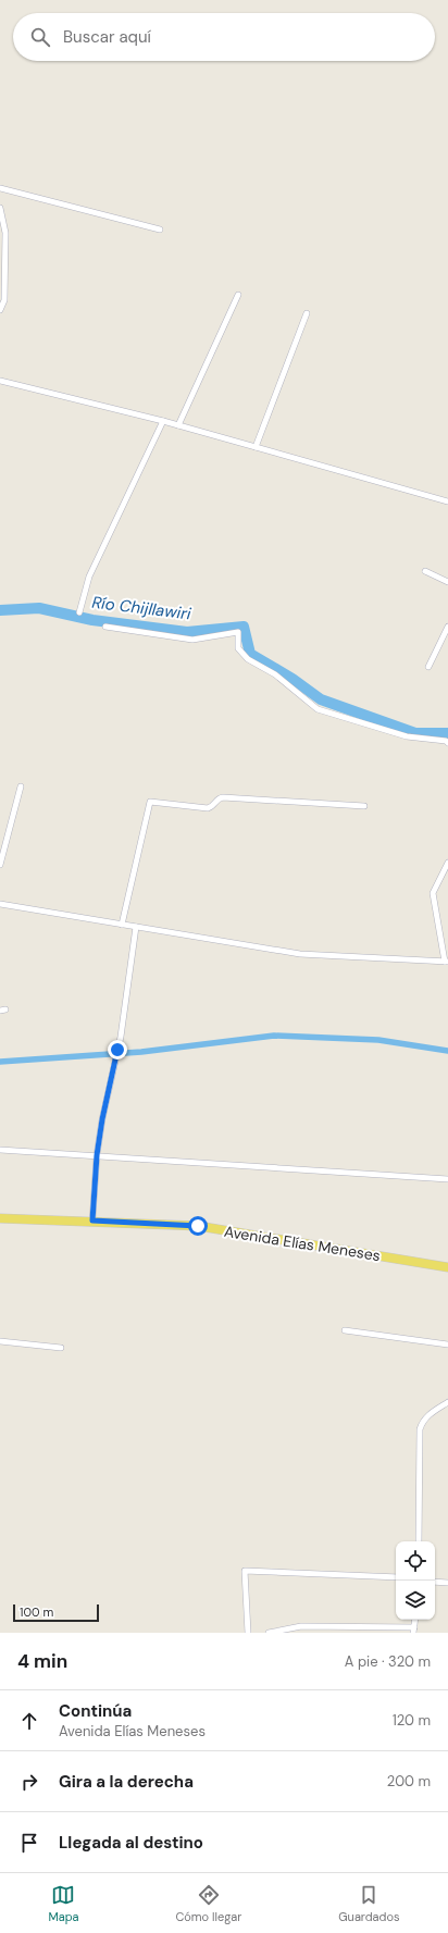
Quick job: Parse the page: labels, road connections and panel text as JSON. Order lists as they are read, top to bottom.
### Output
{
  "streets": {
    "main road": ["Avenida Elías Meneses"]
  },
  "water": ["Río Chijllawiri"],
  "scale_bar": "100 m",
  "page": {
    "search": "Buscar aquí",
    "scale": "100 m",
    "heading": ["4 min", "A pie · 320 m"],
    "list": [
      ["Continúa", "Avenida Elías Meneses", "120 m"],
      ["Gira a la derecha", "200 m"],
      "Llegada al destino"
    ],
    "nav": ["Mapa", "Cómo llegar", "Guardados"]
  }
}
